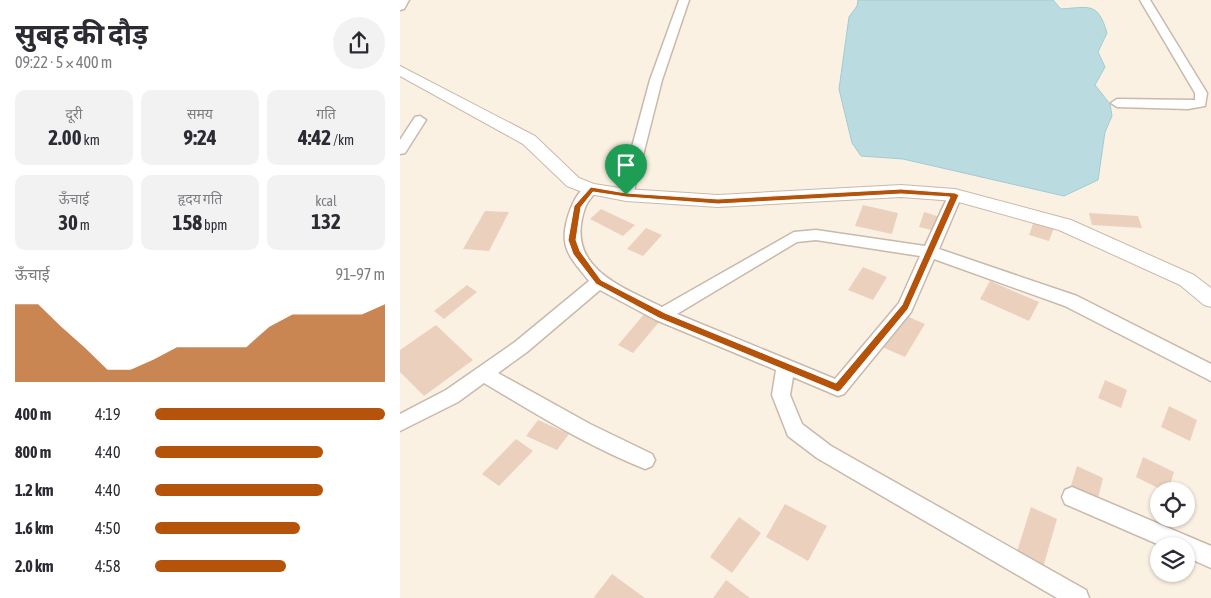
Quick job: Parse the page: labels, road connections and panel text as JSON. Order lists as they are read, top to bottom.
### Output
{
  "page": {
    "heading": ["सुबह की दौड़", "09:22 · 5 × 400 m"],
    "stats": [
      ["दूरी", "2.00 km"],
      ["समय", "9:24"],
      ["गति", "4:42 /km"],
      ["ऊँचाई", "30 m"],
      ["हृदय गति", "158 bpm"],
      ["kcal", "132"]
    ],
    "chart": ["ऊँचाई", "91–97 m"],
    "list": [
      {
        "name": "400 m",
        "note": "4:19"
      },
      {
        "name": "800 m",
        "note": "4:40"
      },
      {
        "name": "1.2 km",
        "note": "4:40"
      },
      {
        "name": "1.6 km",
        "note": "4:50"
      },
      {
        "name": "2.0 km",
        "note": "4:58"
      }
    ]
  }
}
